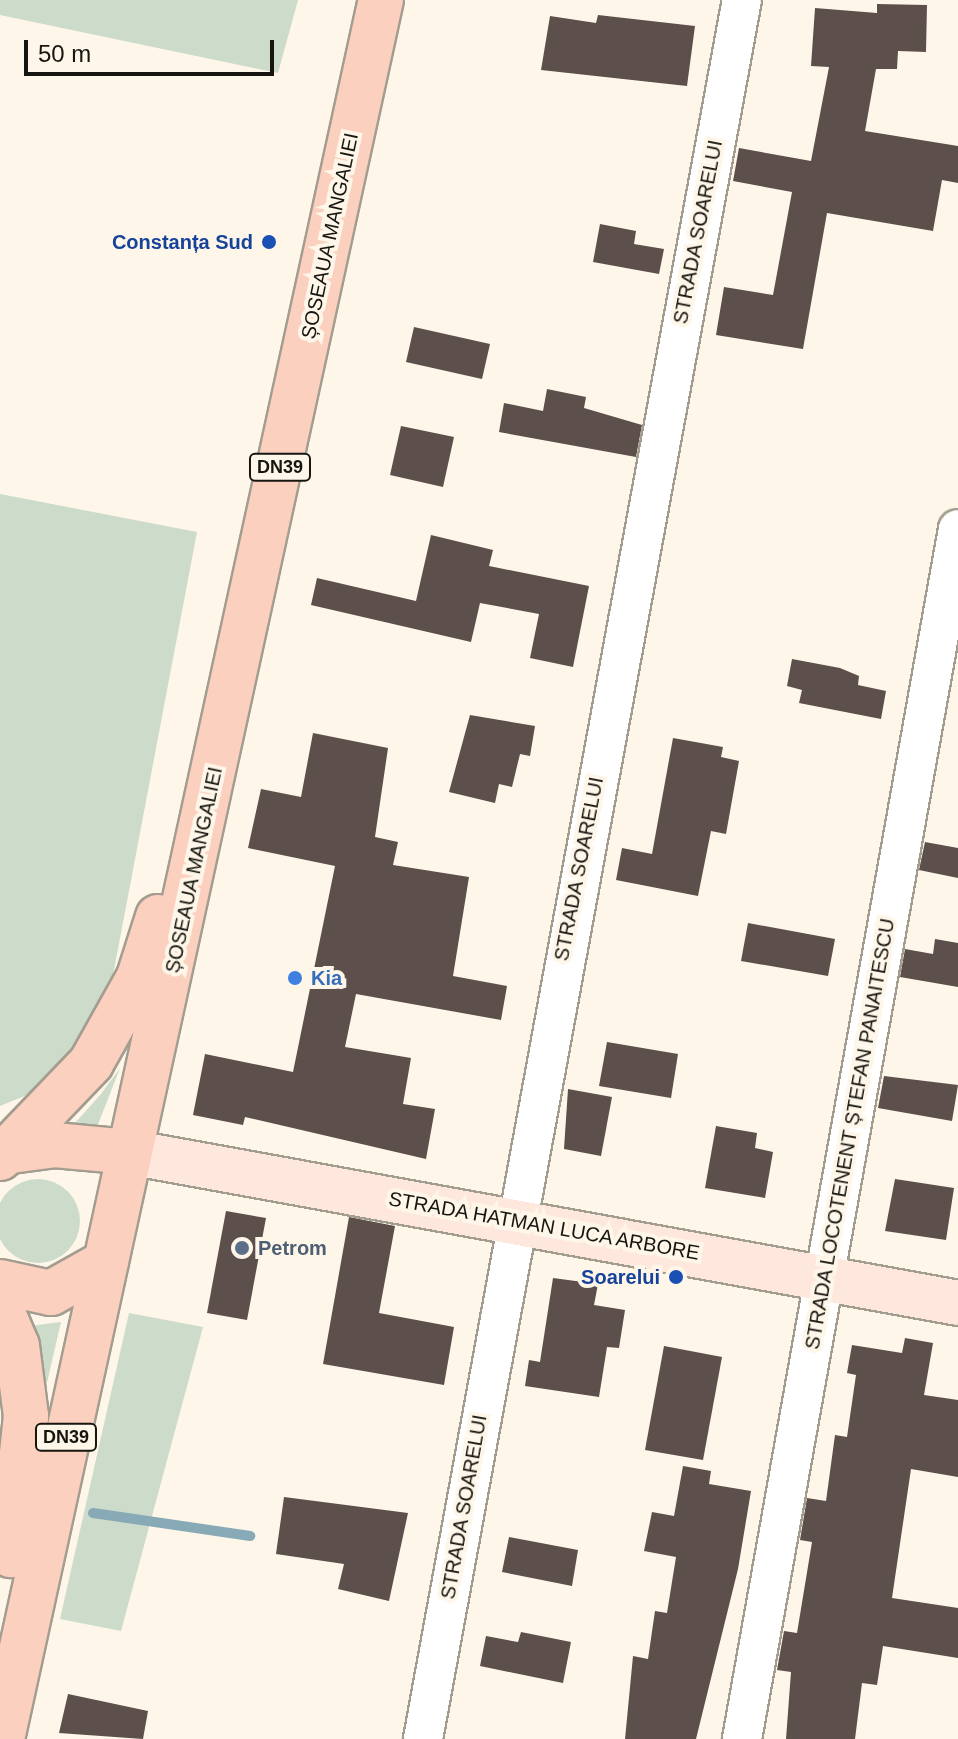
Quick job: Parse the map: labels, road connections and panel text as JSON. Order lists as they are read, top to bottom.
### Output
{
  "streets": {
    "main road": ["ȘOSEAUA MANGALIEI", "DN39"],
    "street": ["STRADA SOARELUI", "STRADA LOCOTENENT ȘTEFAN PANAITESCU", "STRADA HATMAN LUCA ARBORE"]
  },
  "crossings": [
    ["STRADA SOARELUI", "STRADA HATMAN LUCA ARBORE"],
    ["ȘOSEAUA MANGALIEI", "DN39"],
    ["ȘOSEAUA MANGALIEI", "STRADA HATMAN LUCA ARBORE"],
    ["DN39", "STRADA HATMAN LUCA ARBORE"],
    ["STRADA LOCOTENENT ȘTEFAN PANAITESCU", "STRADA HATMAN LUCA ARBORE"]
  ],
  "places": [
    "Constanța Sud",
    "Kia",
    "Petrom",
    "Soarelui"
  ],
  "scale_bar": "50 m"
}
